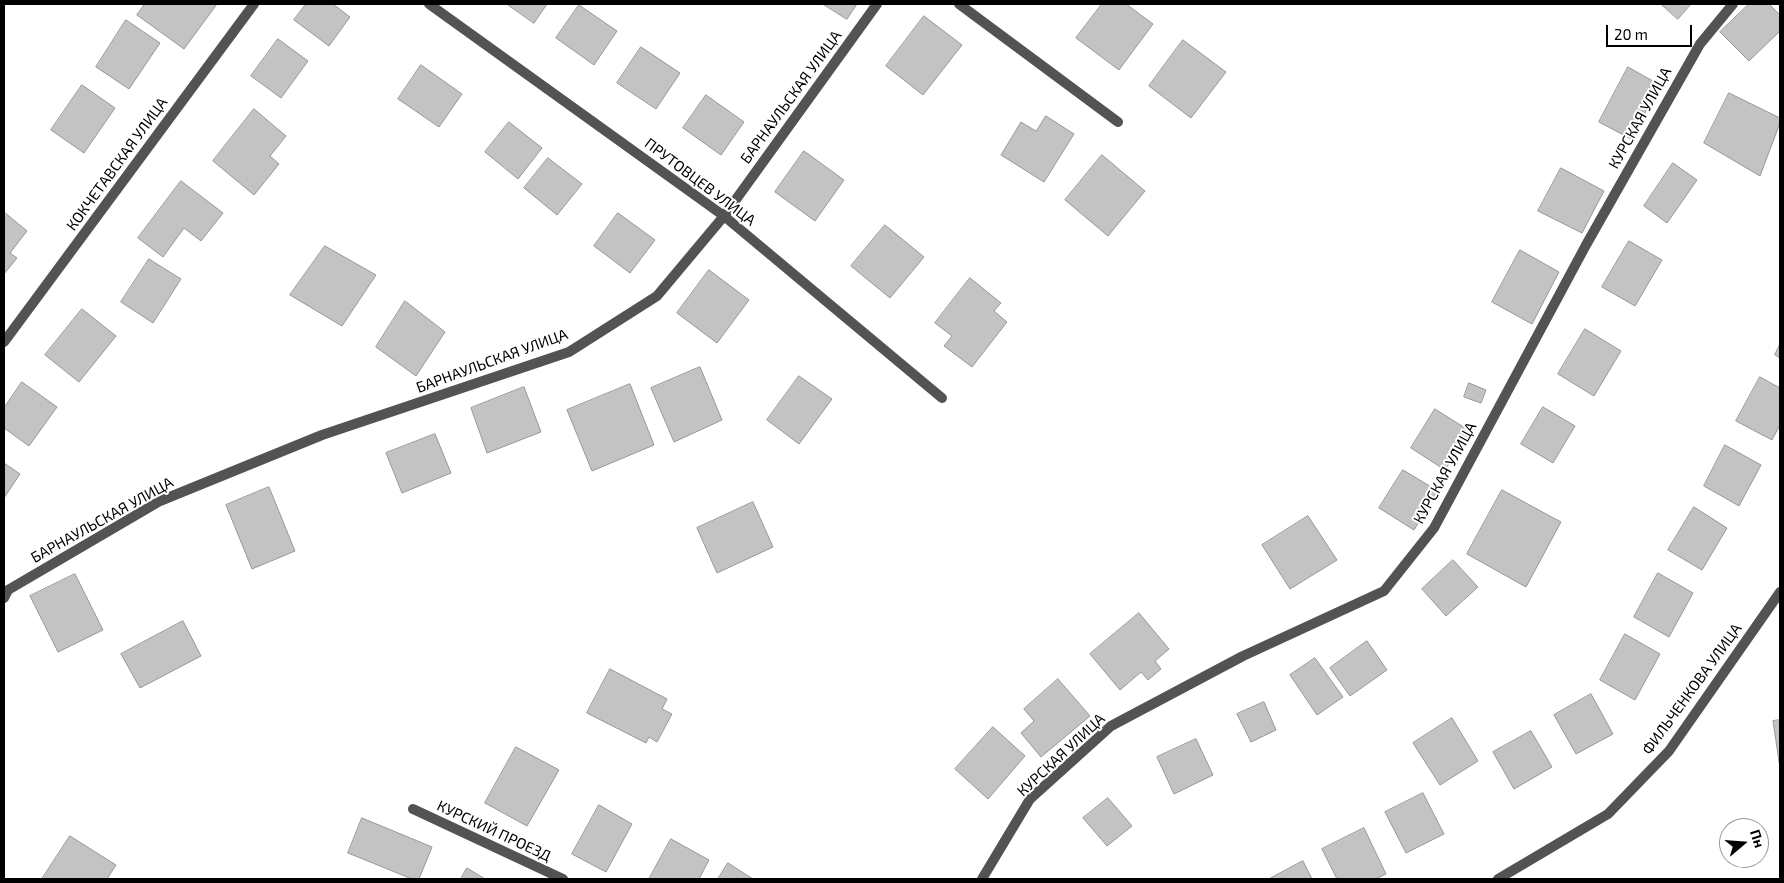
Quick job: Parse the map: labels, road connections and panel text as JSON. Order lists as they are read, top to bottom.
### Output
{
  "streets": {
    "street": [
      "БАРНАУЛЬСКАЯ УЛИЦА",
      "КУРСКАЯ УЛИЦА",
      "КОКЧЕТАВСКАЯ УЛИЦА",
      "ПРУТОВЦЕВ УЛИЦА",
      "ФИЛЬЧЕНКОВА УЛИЦА",
      "КУРСКИЙ ПРОЕЗД"
    ]
  },
  "crossings": [
    ["БАРНАУЛЬСКАЯ УЛИЦА", "ПРУТОВЦЕВ УЛИЦА"]
  ],
  "scale_bar": "20 m",
  "north": "right"
}
